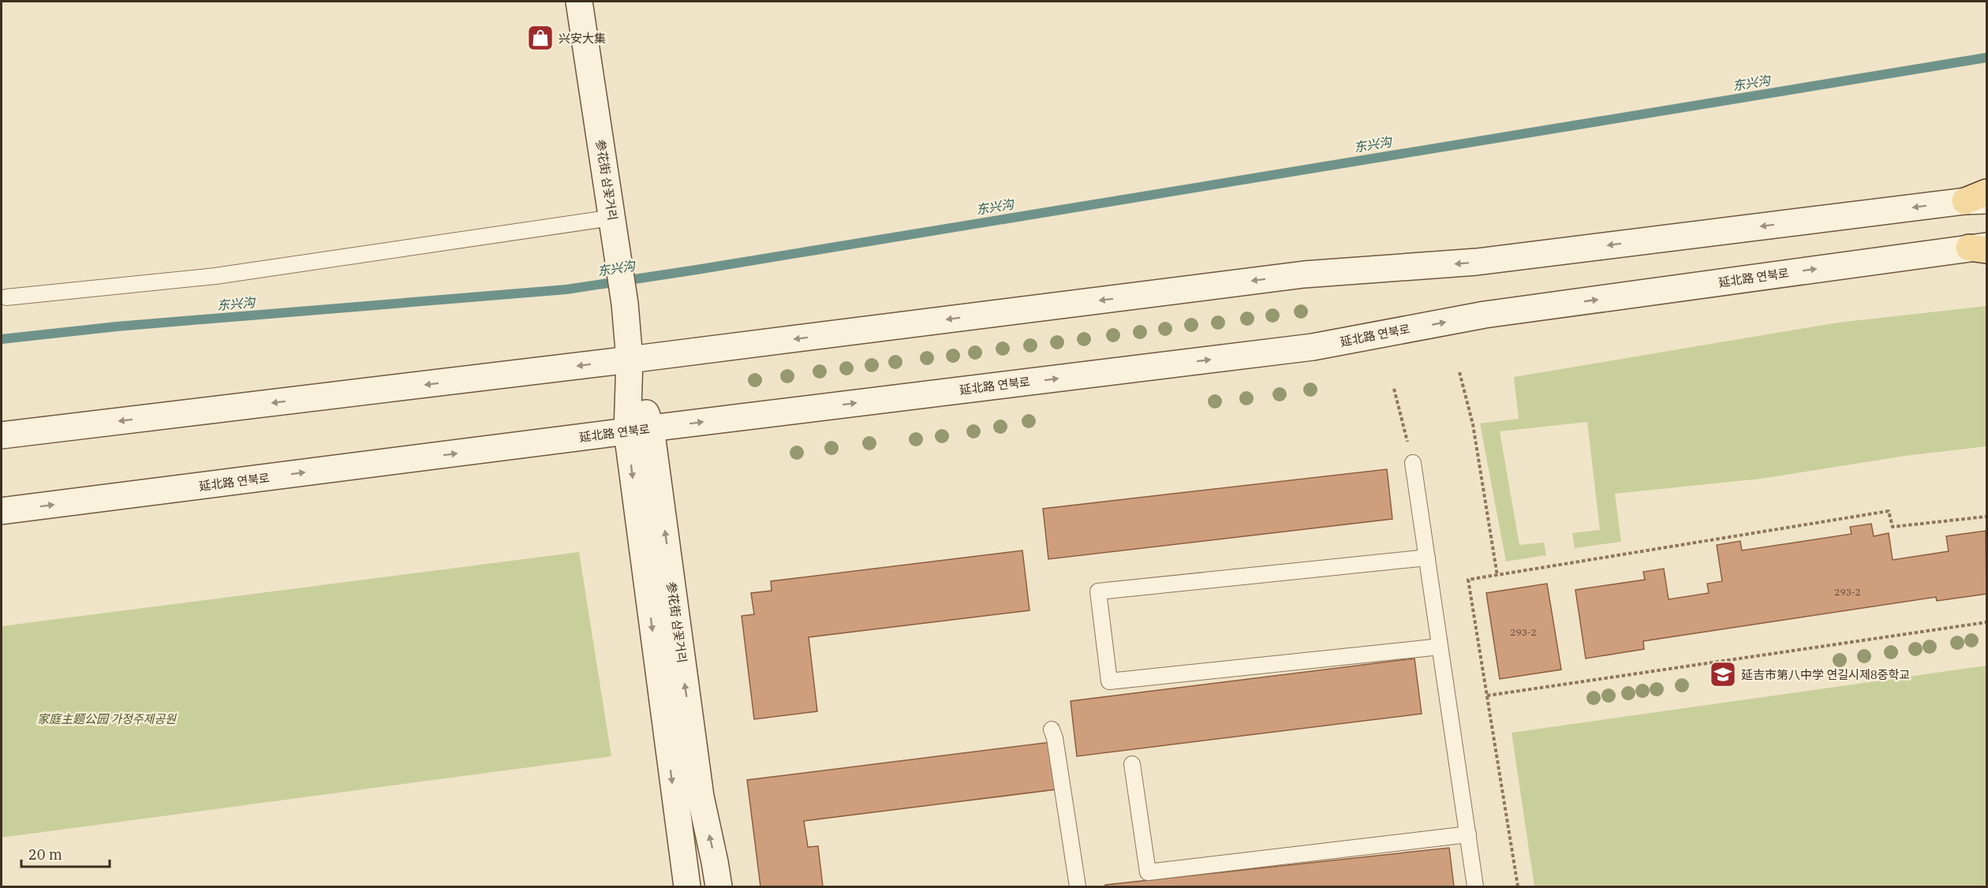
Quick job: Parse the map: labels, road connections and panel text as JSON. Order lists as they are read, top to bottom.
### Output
{
  "streets": {
    "main road": ["参花街 삼꽃거리", "延北路 연북로"]
  },
  "crossings": [
    ["参花街 삼꽃거리", "延北路 연북로"]
  ],
  "water": ["东兴沟"],
  "parks": ["家庭主题公园 가정주제공원"],
  "places": {
    "shop": ["兴安大集"],
    "school or university": ["延吉市第八中学 연길시제8중학교"]
  },
  "house_numbers": ["293-2", "293-2"],
  "scale_bar": "20 m"
}
